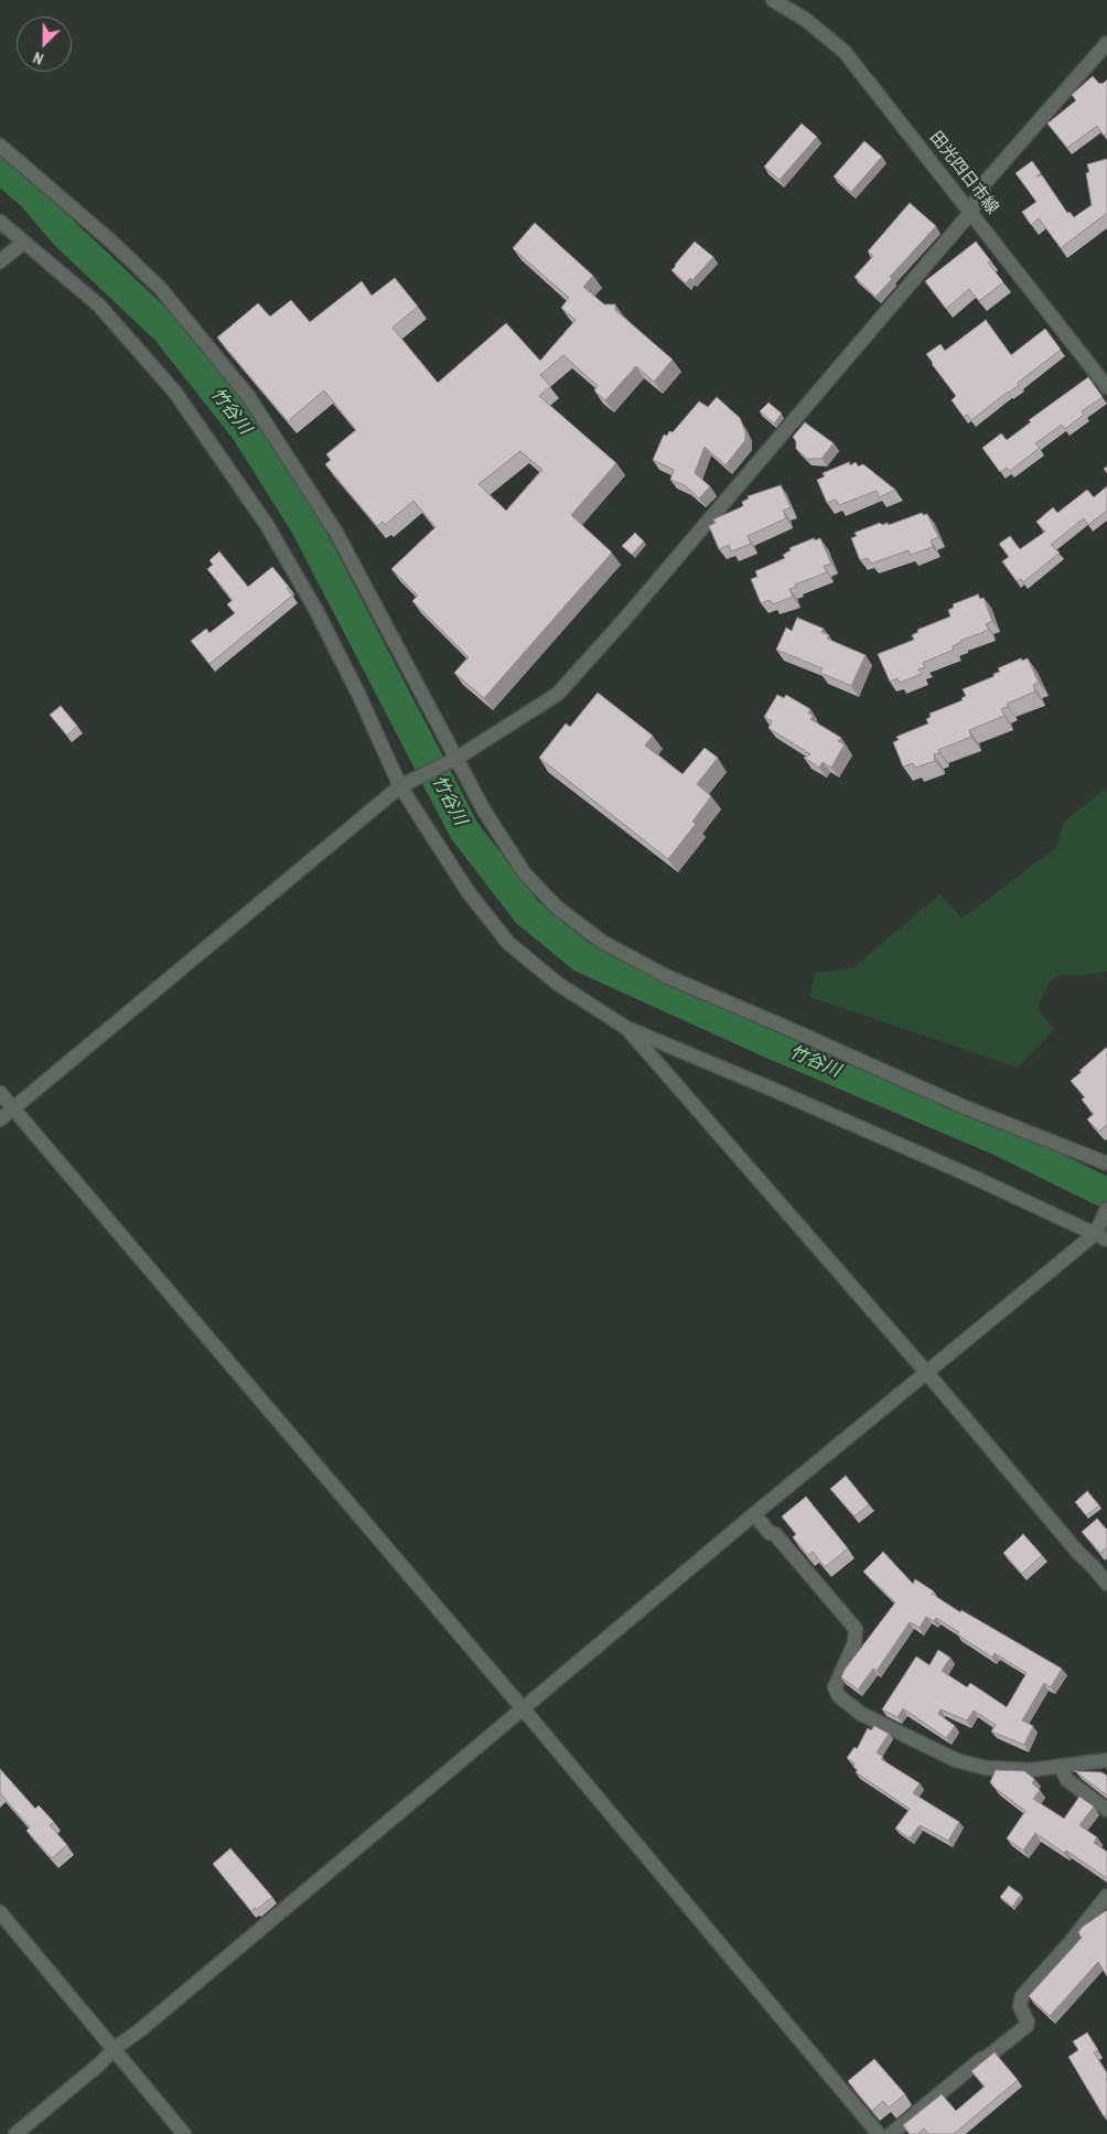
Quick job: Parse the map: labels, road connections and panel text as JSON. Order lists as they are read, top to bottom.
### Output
{
  "streets": {
    "street": ["田光四日市線"]
  },
  "water": ["竹谷川"],
  "north": "bottom left"
}
